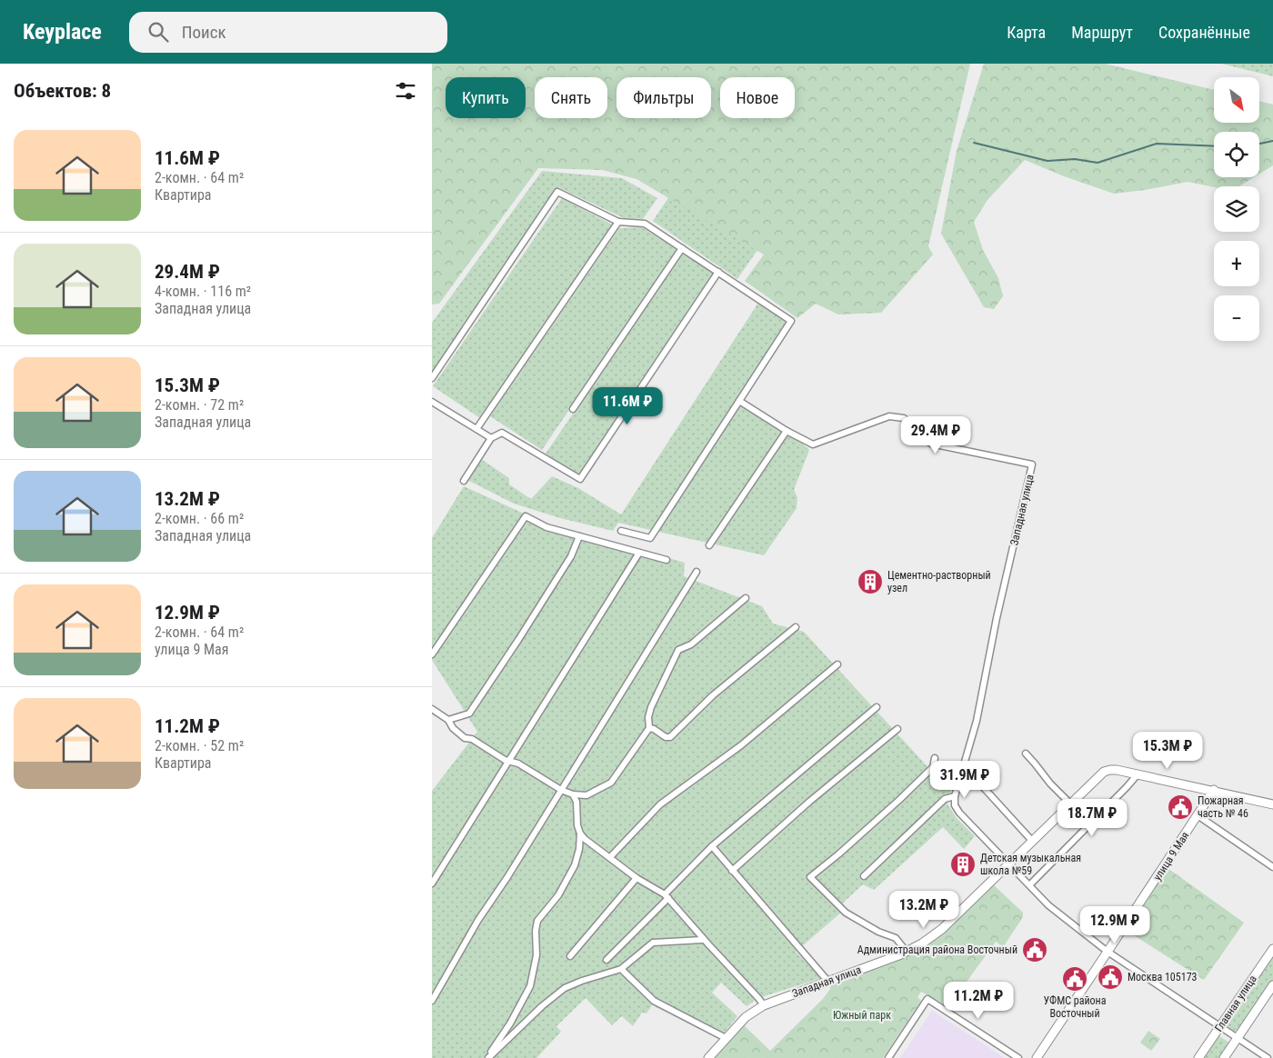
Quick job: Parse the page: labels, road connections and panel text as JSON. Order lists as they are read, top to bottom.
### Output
{
  "streets": {
    "street": ["Западная улица", "улица 9 Мая", "Главная улица"]
  },
  "crossings": [
    ["Западная улица", "улица 9 Мая"]
  ],
  "parks": ["Южный парк"],
  "places": {
    "building": ["Цементно-растворный узел", "Детская музыкальная школа №59"],
    "public building": [
      "Пожарная часть № 46",
      "Администрация района Восточный",
      "Москва 105173",
      "УФМС района Восточный"
    ]
  },
  "north": "bottom right",
  "page": {
    "header": "Keyplace",
    "search": "Поиск",
    "nav": ["Карта", "Маршрут", "Сохранённые"],
    "heading": "Объектов: 8",
    "map_buttons": ["+", "−"],
    "chip": [
      "Купить",
      "Снять",
      "Фильтры",
      "Новое"
    ],
    "list": [
      {
        "name": "11.6M ₽",
        "note": "2-комн. · 64 m² · Квартира"
      },
      {
        "name": "29.4M ₽",
        "note": "4-комн. · 116 m² · Западная улица"
      },
      {
        "name": "15.3M ₽",
        "note": "2-комн. · 72 m² · Западная улица"
      },
      {
        "name": "13.2M ₽",
        "note": "2-комн. · 66 m² · Западная улица"
      },
      {
        "name": "12.9M ₽",
        "note": "2-комн. · 64 m² · улица 9 Мая"
      },
      {
        "name": "11.2M ₽",
        "note": "2-комн. · 52 m² · Квартира"
      }
    ],
    "price": [
      "11.6M ₽",
      "29.4M ₽",
      "15.3M ₽",
      "31.9M ₽",
      "18.7M ₽",
      "13.2M ₽",
      "12.9M ₽",
      "11.2M ₽"
    ]
  }
}
